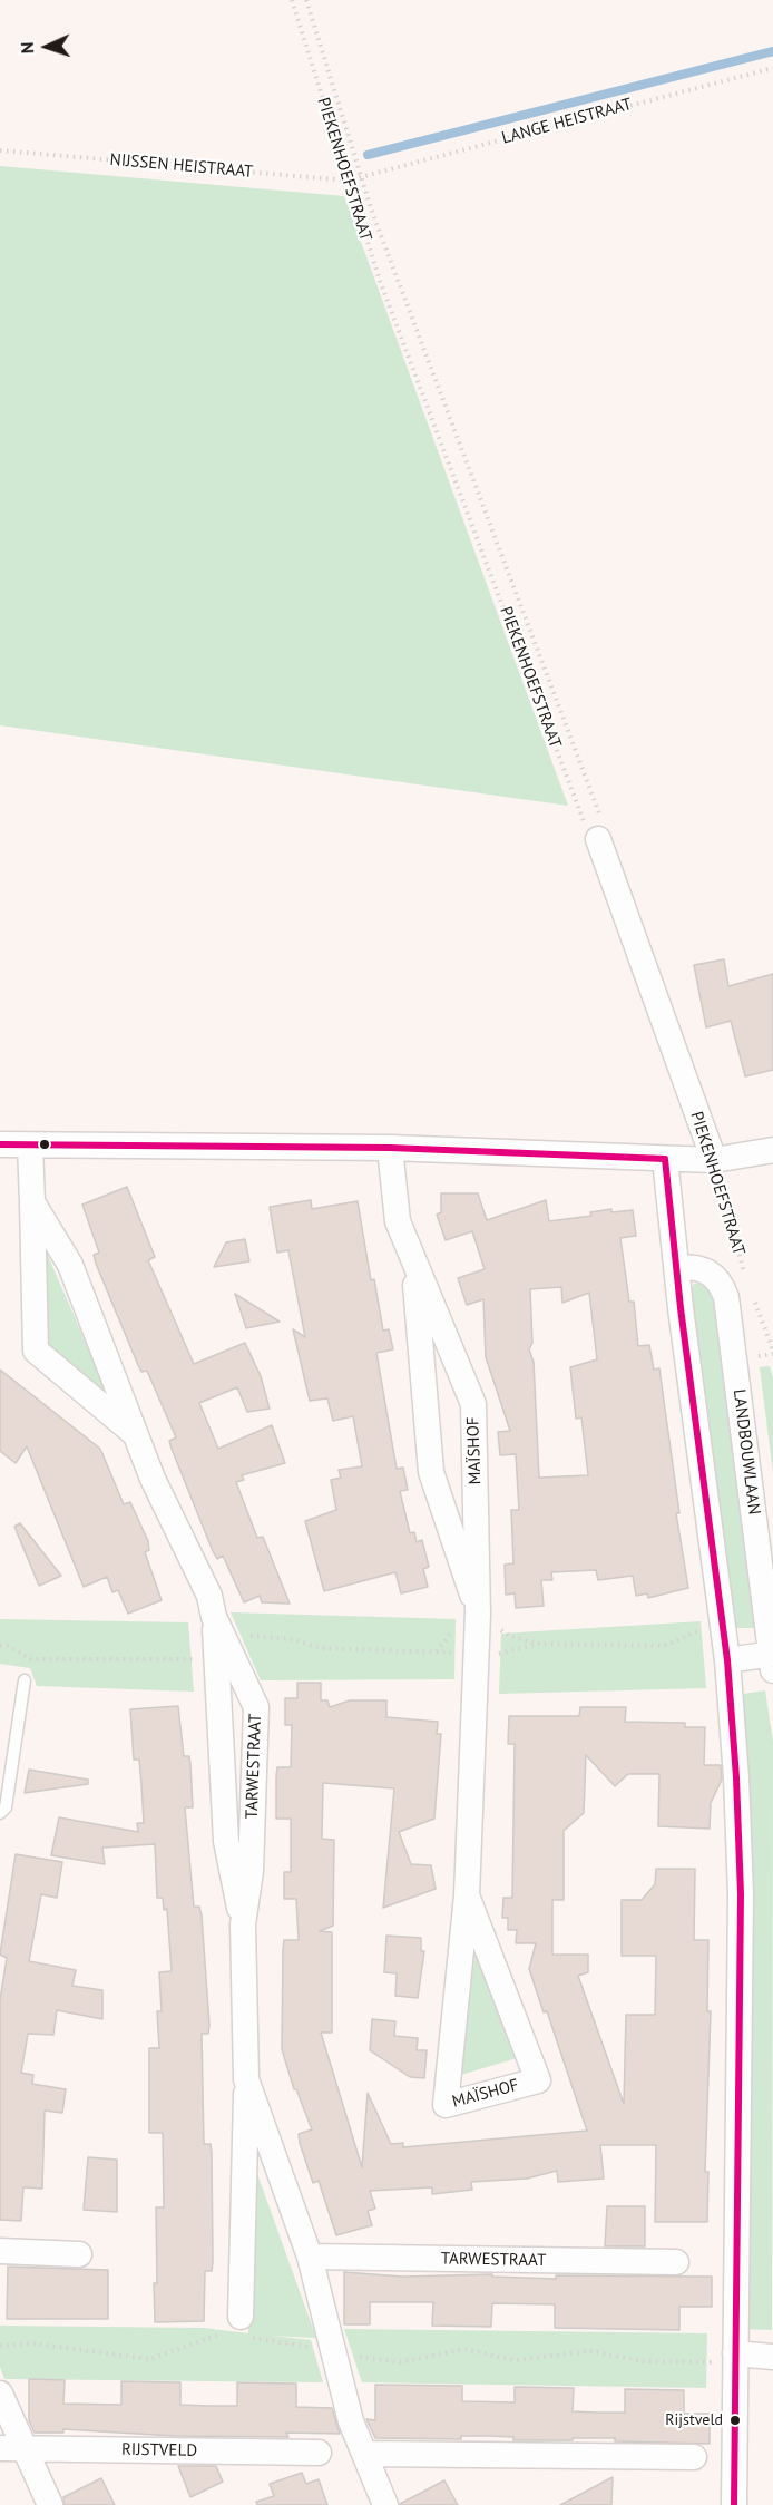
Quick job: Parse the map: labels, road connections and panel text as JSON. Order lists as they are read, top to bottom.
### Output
{
  "streets": {
    "street": [
      "PIEKENHOEFSTRAAT",
      "MAÏSHOF",
      "LANDBOUWLAAN",
      "TARWESTRAAT",
      "RIJSTVELD"
    ],
    "path": ["LANGE HEISTRAAT", "NIJSSEN HEISTRAAT"]
  },
  "crossings": [
    ["LANGE HEISTRAAT", "NIJSSEN HEISTRAAT"],
    ["NIJSSEN HEISTRAAT", "PIEKENHOEFSTRAAT"]
  ],
  "places": ["Rijstveld"],
  "north": "left"
}
